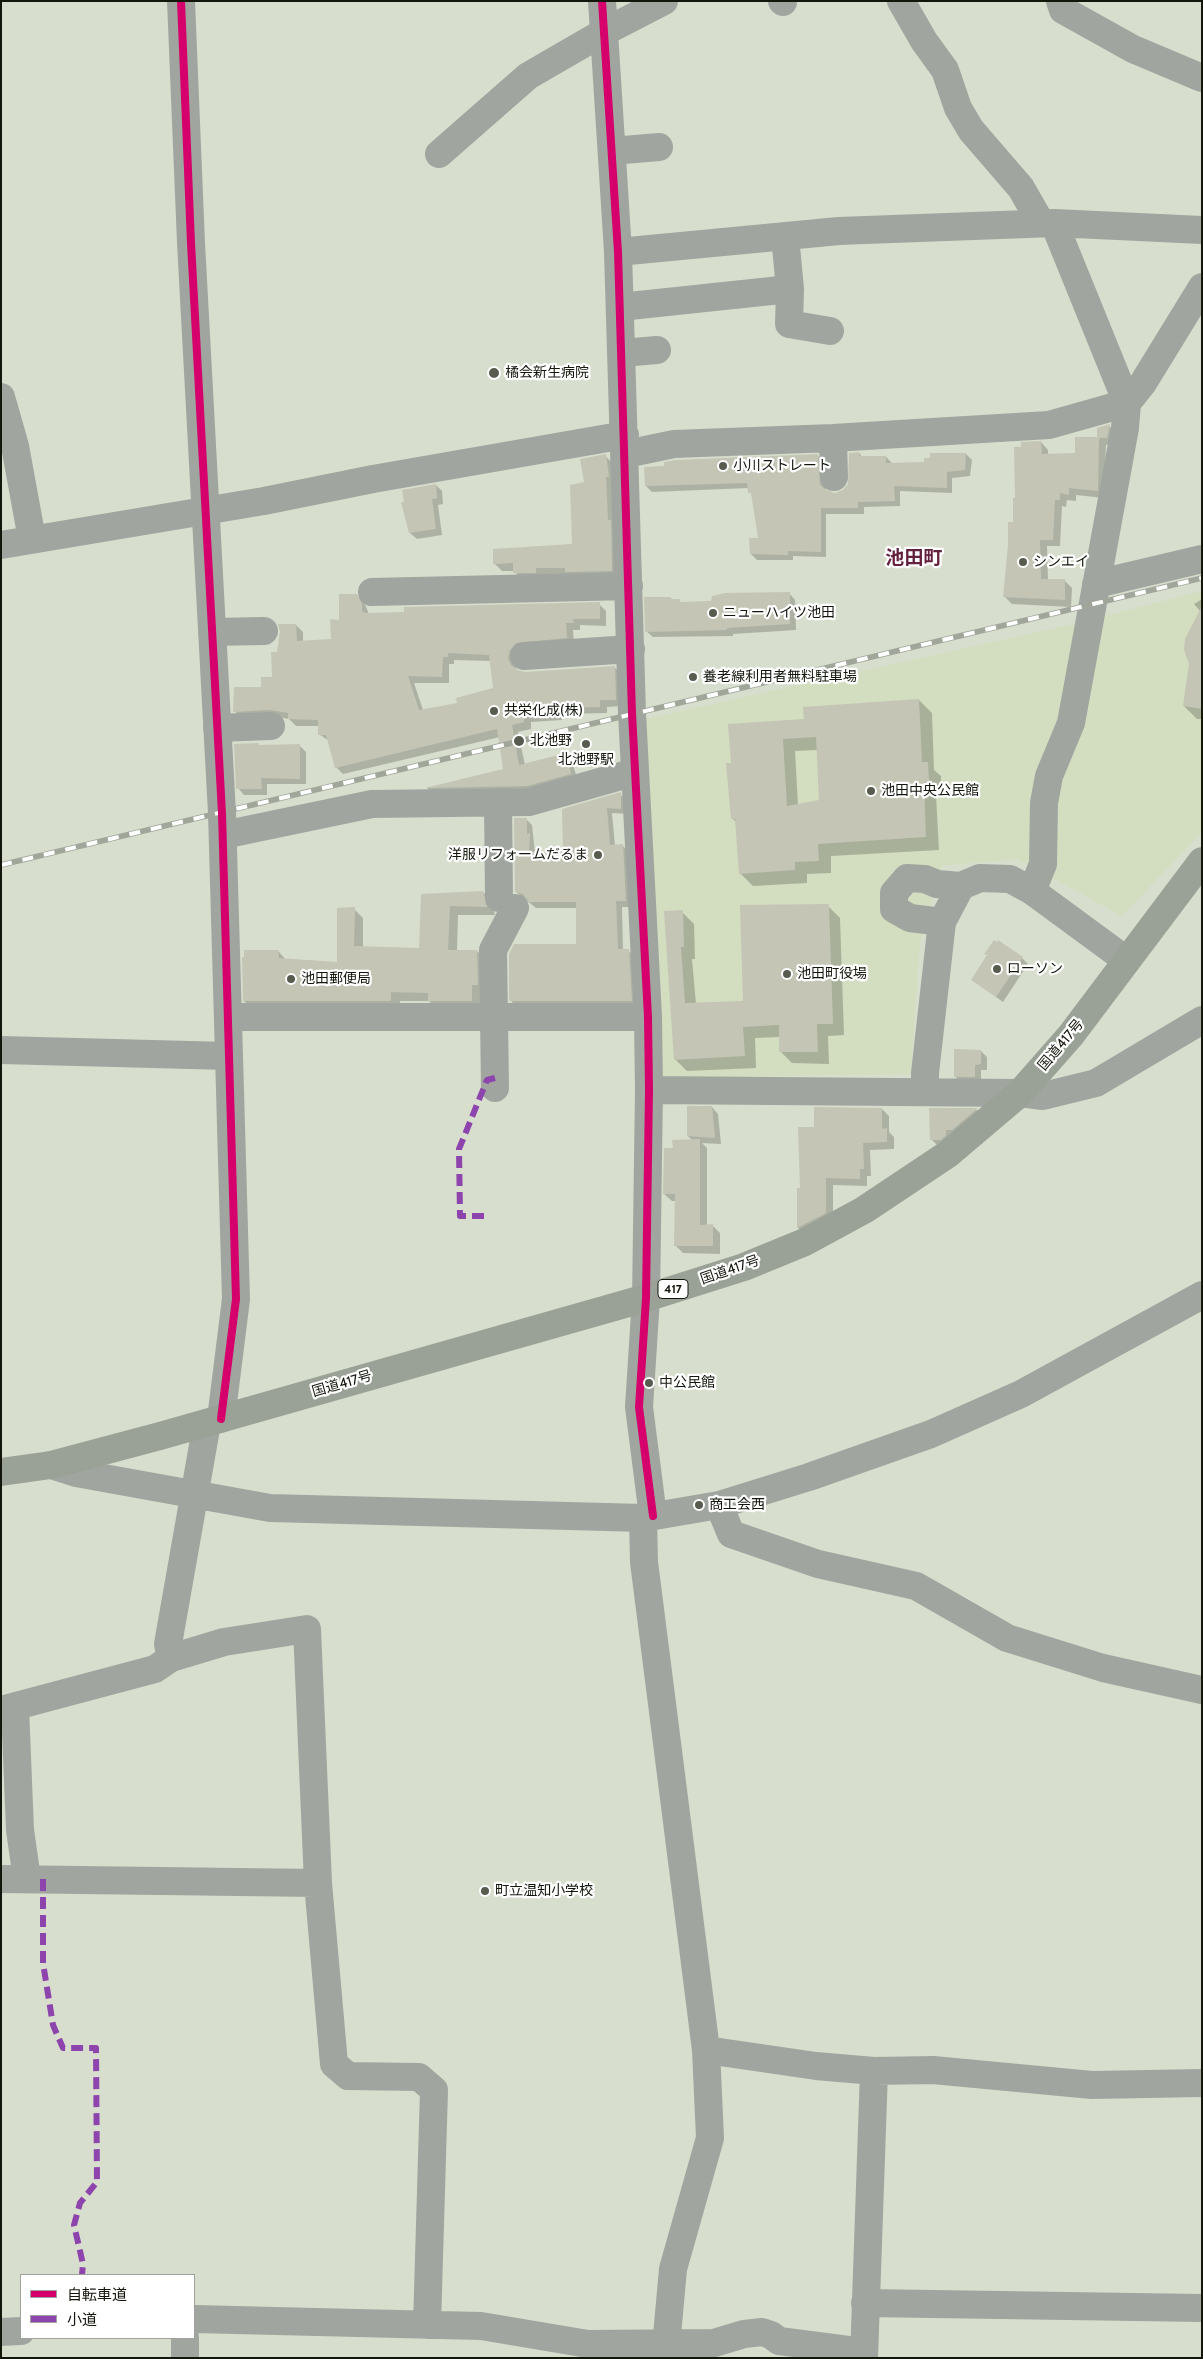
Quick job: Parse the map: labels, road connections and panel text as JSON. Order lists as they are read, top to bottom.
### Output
{
  "streets": {
    "highway": ["国道417号", "417"]
  },
  "districts": ["池田町"],
  "places": [
    "橘会新生病院",
    "小川ストレート",
    "シンエイ",
    "ニューハイツ池田",
    "養老線利用者無料駐車場",
    "共栄化成(株)",
    "北池野",
    "北池野駅",
    "池田中央公民館",
    "洋服リフォームだるま",
    "ローソン",
    "池田町役場",
    "池田郵便局",
    "中公民館",
    "商工会西",
    "町立温知小学校"
  ],
  "legend": ["自転車道", "小道"]
}
